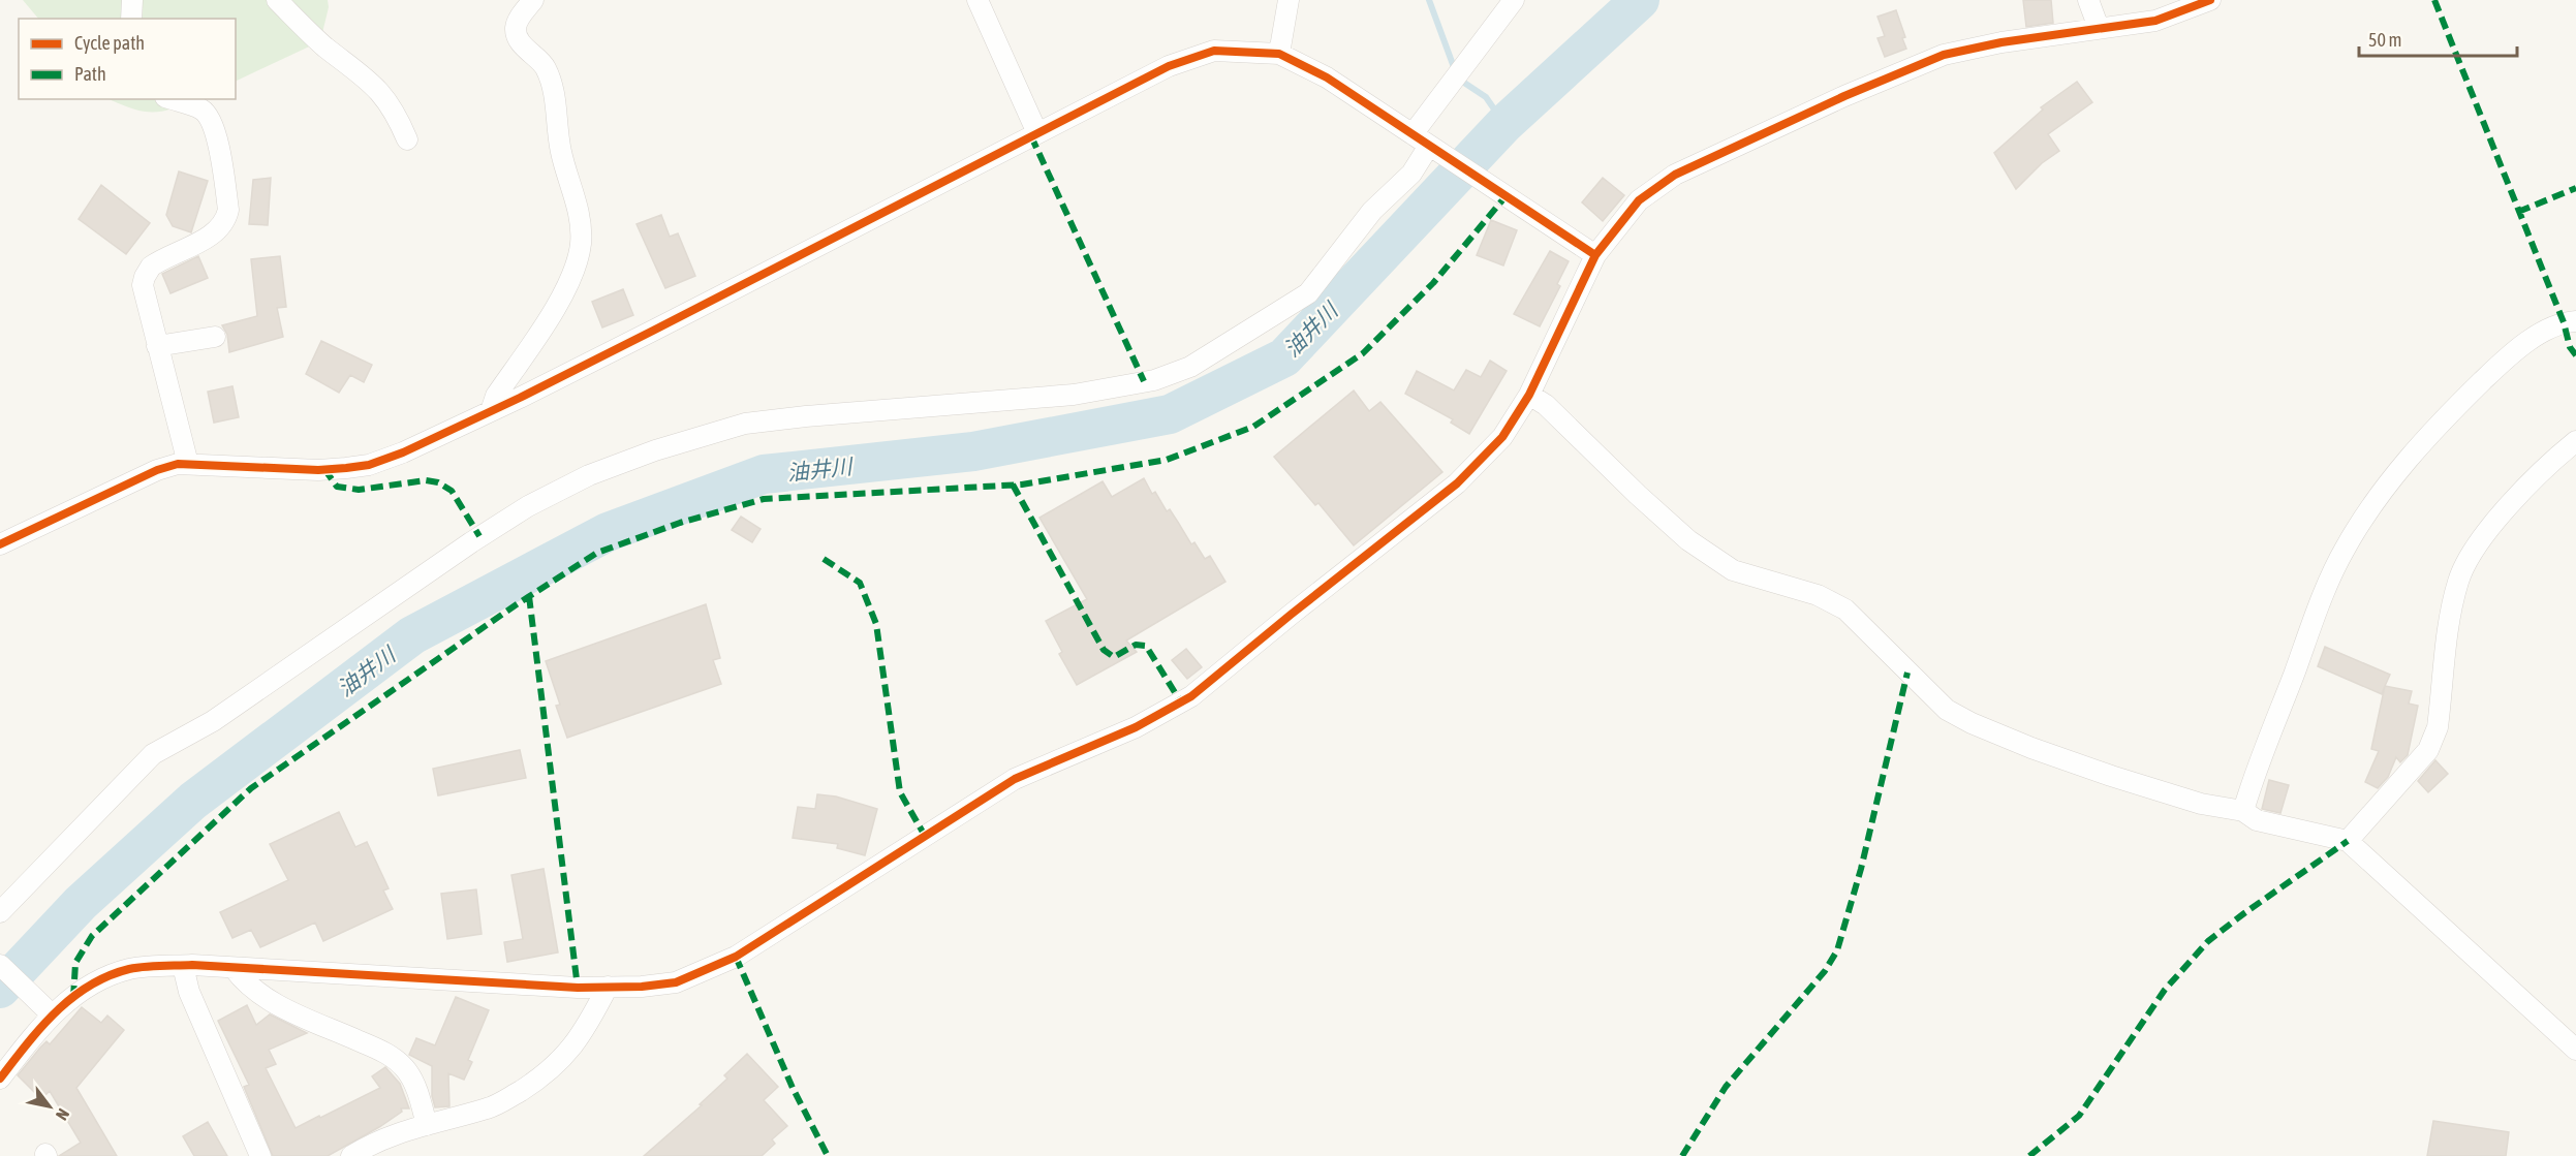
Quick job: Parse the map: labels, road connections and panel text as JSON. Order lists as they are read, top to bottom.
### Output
{
  "water": ["油井川"],
  "legend": ["Cycle path", "Path"],
  "scale_bar": "50 m",
  "north": "bottom right"
}
